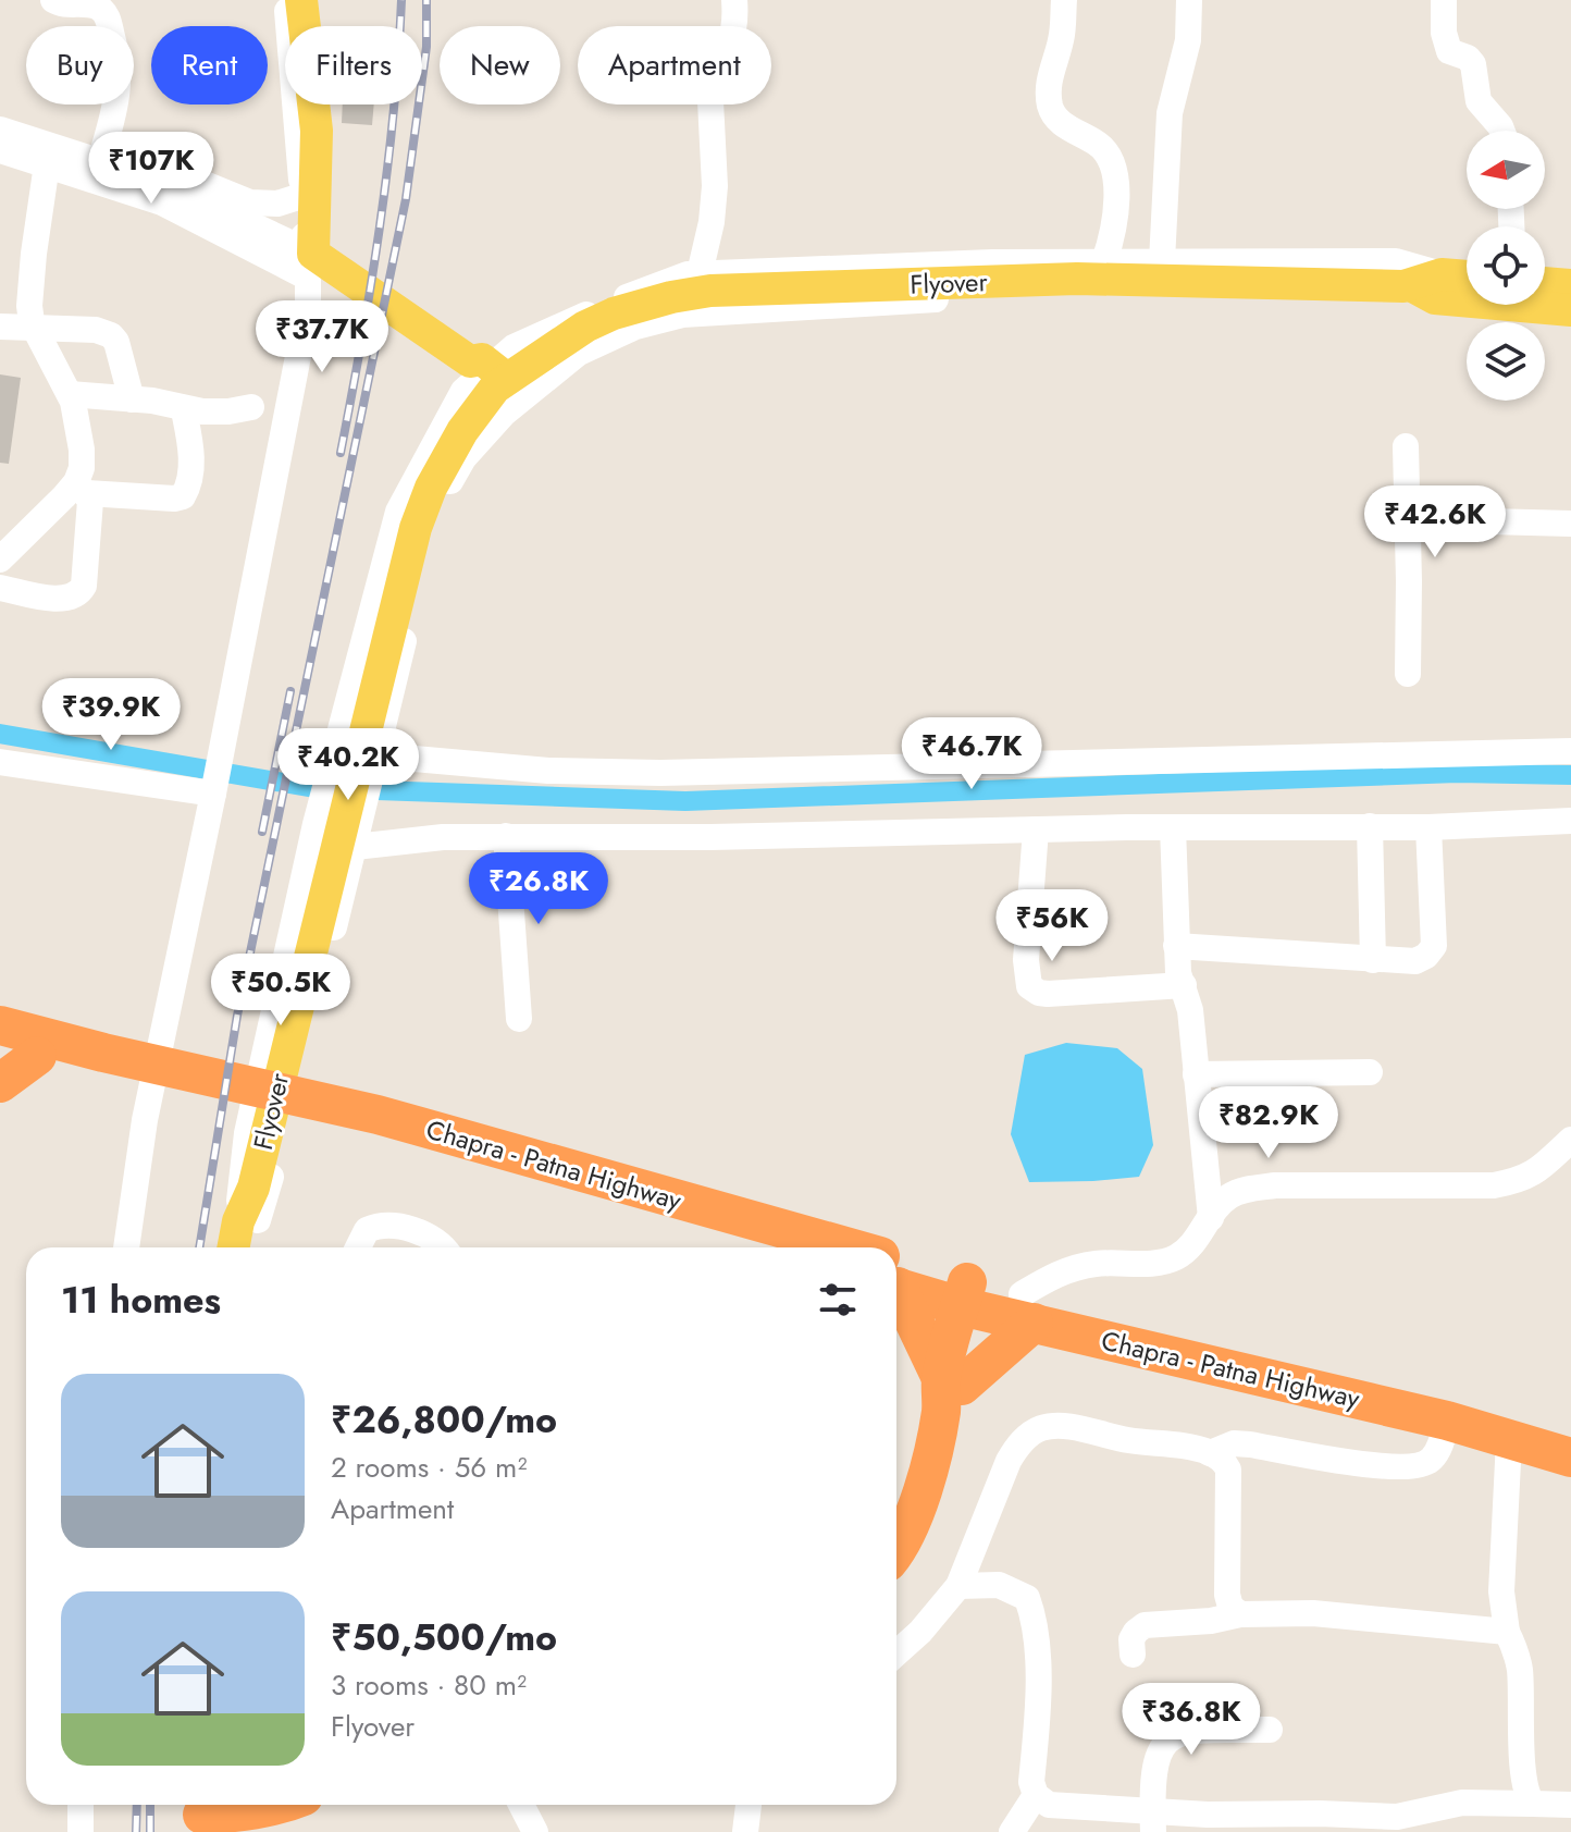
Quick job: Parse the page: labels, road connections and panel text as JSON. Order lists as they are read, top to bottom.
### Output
{
  "streets": {
    "highway": ["Chapra - Patna Highway"],
    "main road": ["Flyover"]
  },
  "north": "left",
  "page": {
    "chip": [
      "Buy",
      "Rent",
      "Filters",
      "New",
      "Apartment"
    ],
    "price": [
      "₹107K",
      "₹37.7K",
      "₹42.6K",
      "₹39.9K",
      "₹46.7K",
      "₹40.2K",
      "₹26.8K",
      "₹56K",
      "₹50.5K",
      "₹82.9K",
      "₹36.8K"
    ],
    "heading": "11 homes",
    "list": [
      {
        "name": "₹26,800/mo",
        "note": "2 rooms · 56 m² · Apartment"
      },
      {
        "name": "₹50,500/mo",
        "note": "3 rooms · 80 m² · Flyover"
      }
    ]
  }
}
